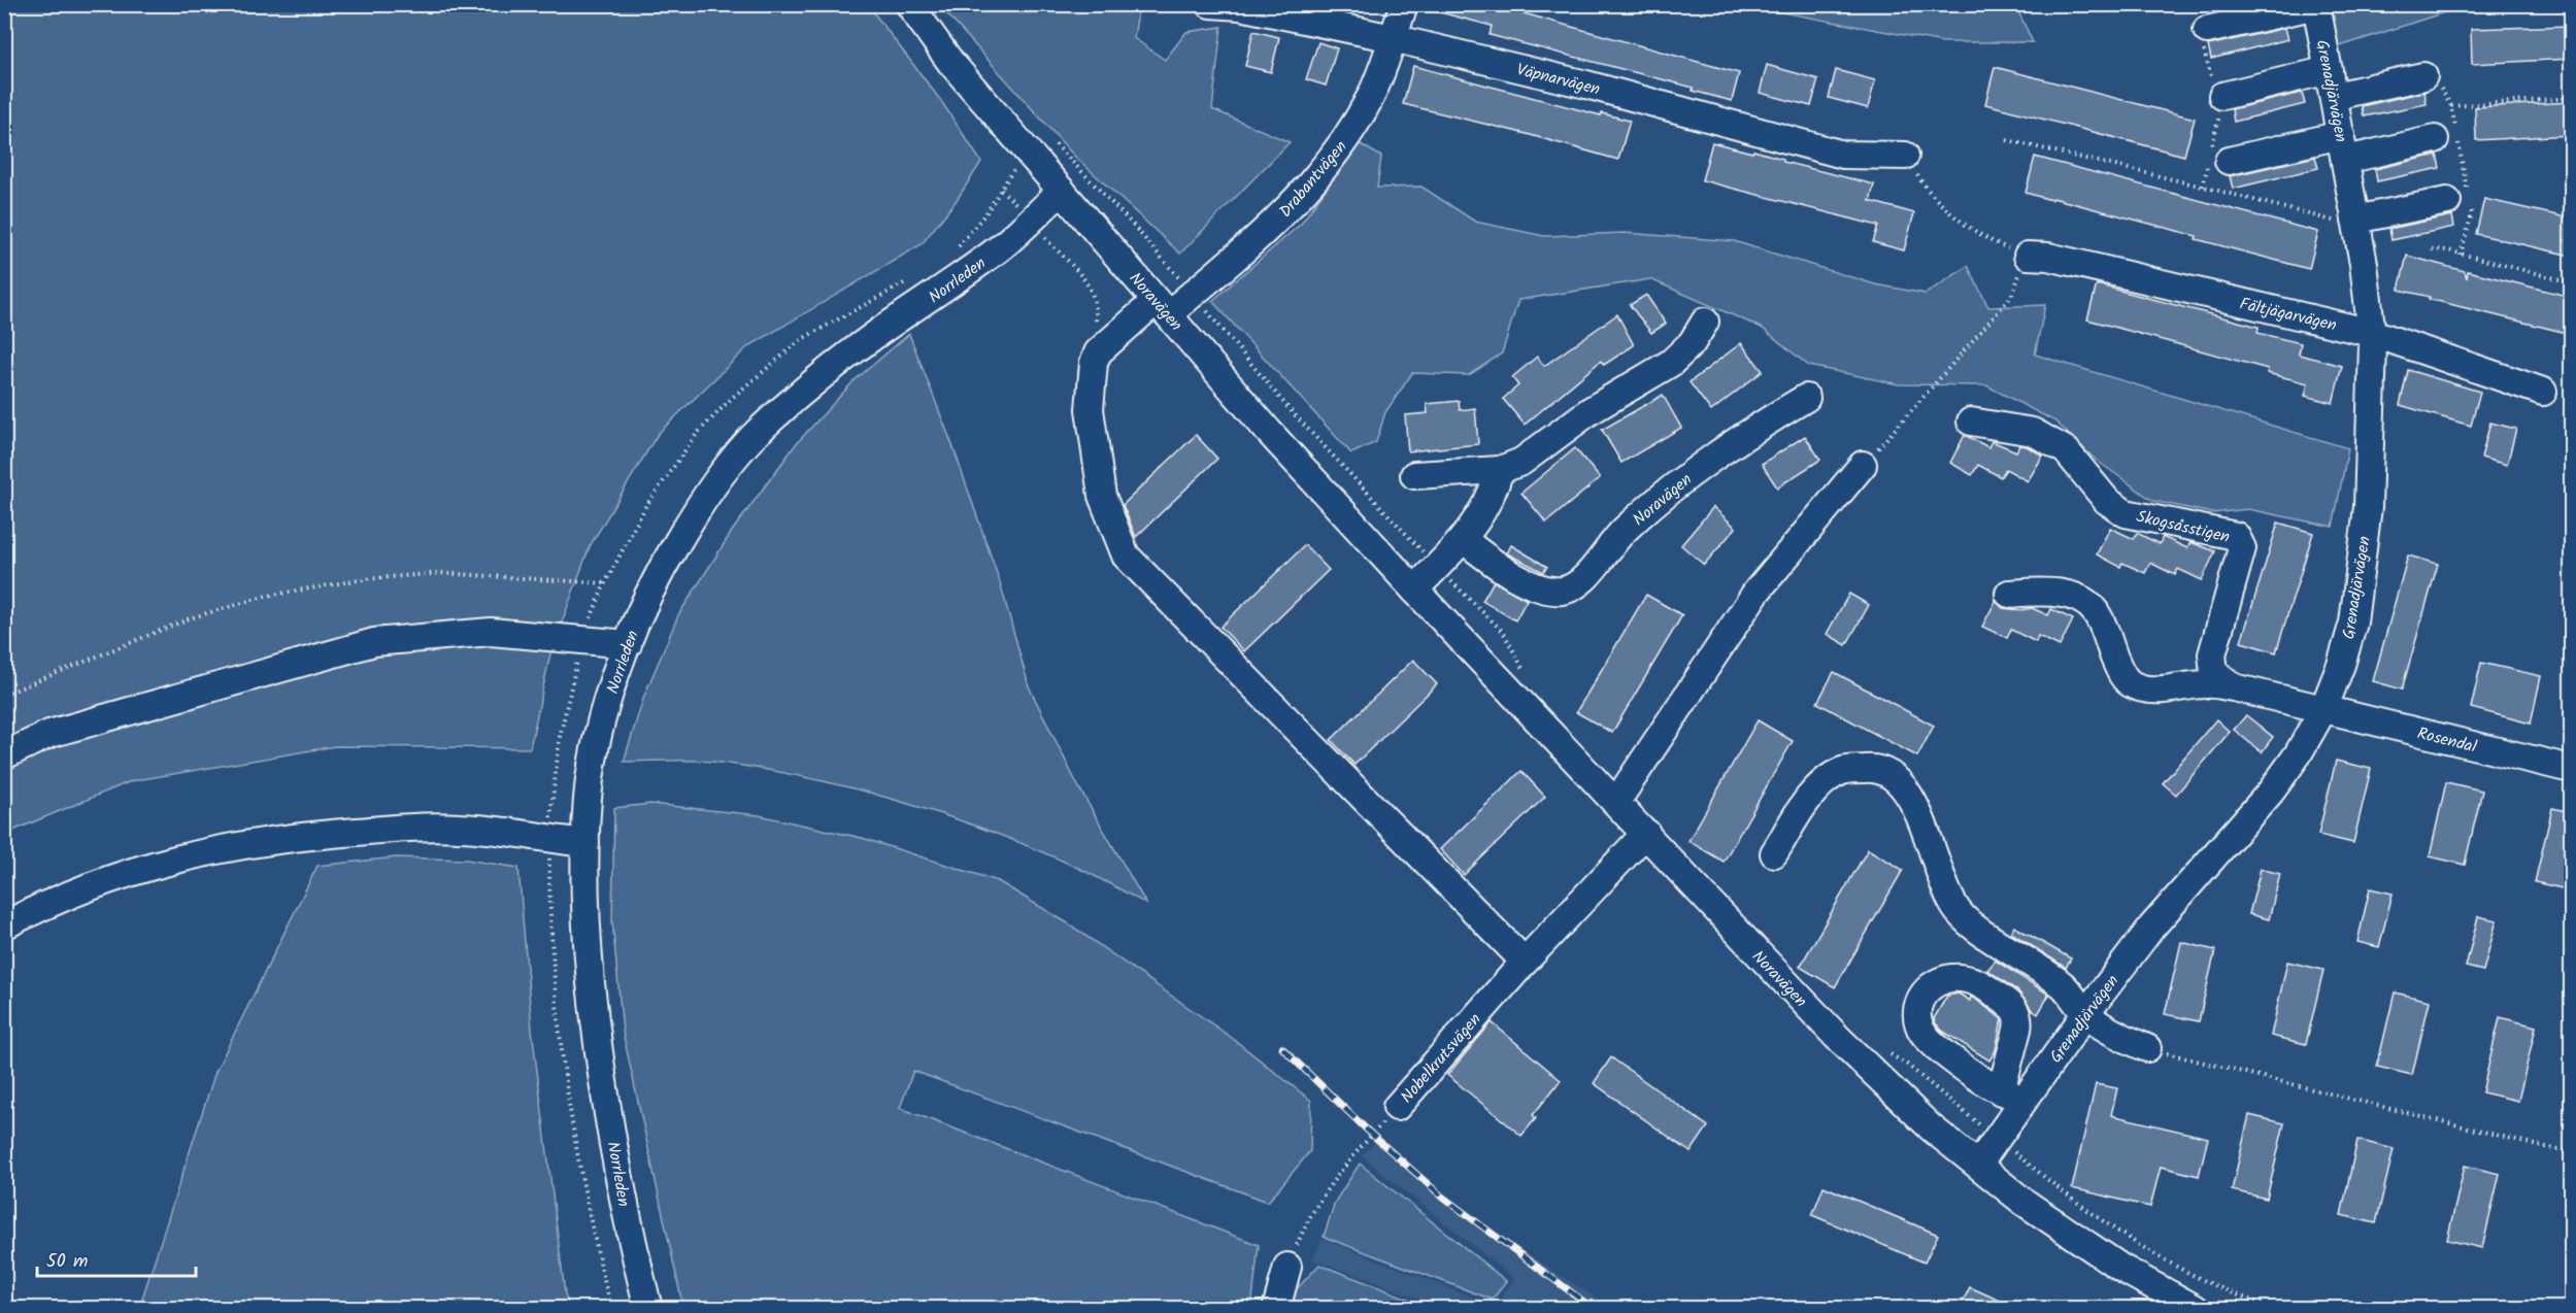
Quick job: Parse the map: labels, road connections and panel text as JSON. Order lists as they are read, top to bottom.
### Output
{
  "streets": {
    "street": [
      "Väpnarvägen",
      "Grenadjärvägen",
      "Drabantvägen",
      "Norrleden",
      "Noravägen",
      "Fältjägarvägen",
      "Skogsåsstigen",
      "Rosendal",
      "Nobelkrutsvägen"
    ]
  },
  "crossings": [
    ["Väpnarvägen", "Drabantvägen"],
    ["Grenadjärvägen", "Noravägen"],
    ["Grenadjärvägen", "Fältjägarvägen"],
    ["Grenadjärvägen", "Rosendal"],
    ["Drabantvägen", "Noravägen"],
    ["Norrleden", "Noravägen"],
    ["Noravägen", "Nobelkrutsvägen"]
  ],
  "scale_bar": "50 m"
}
